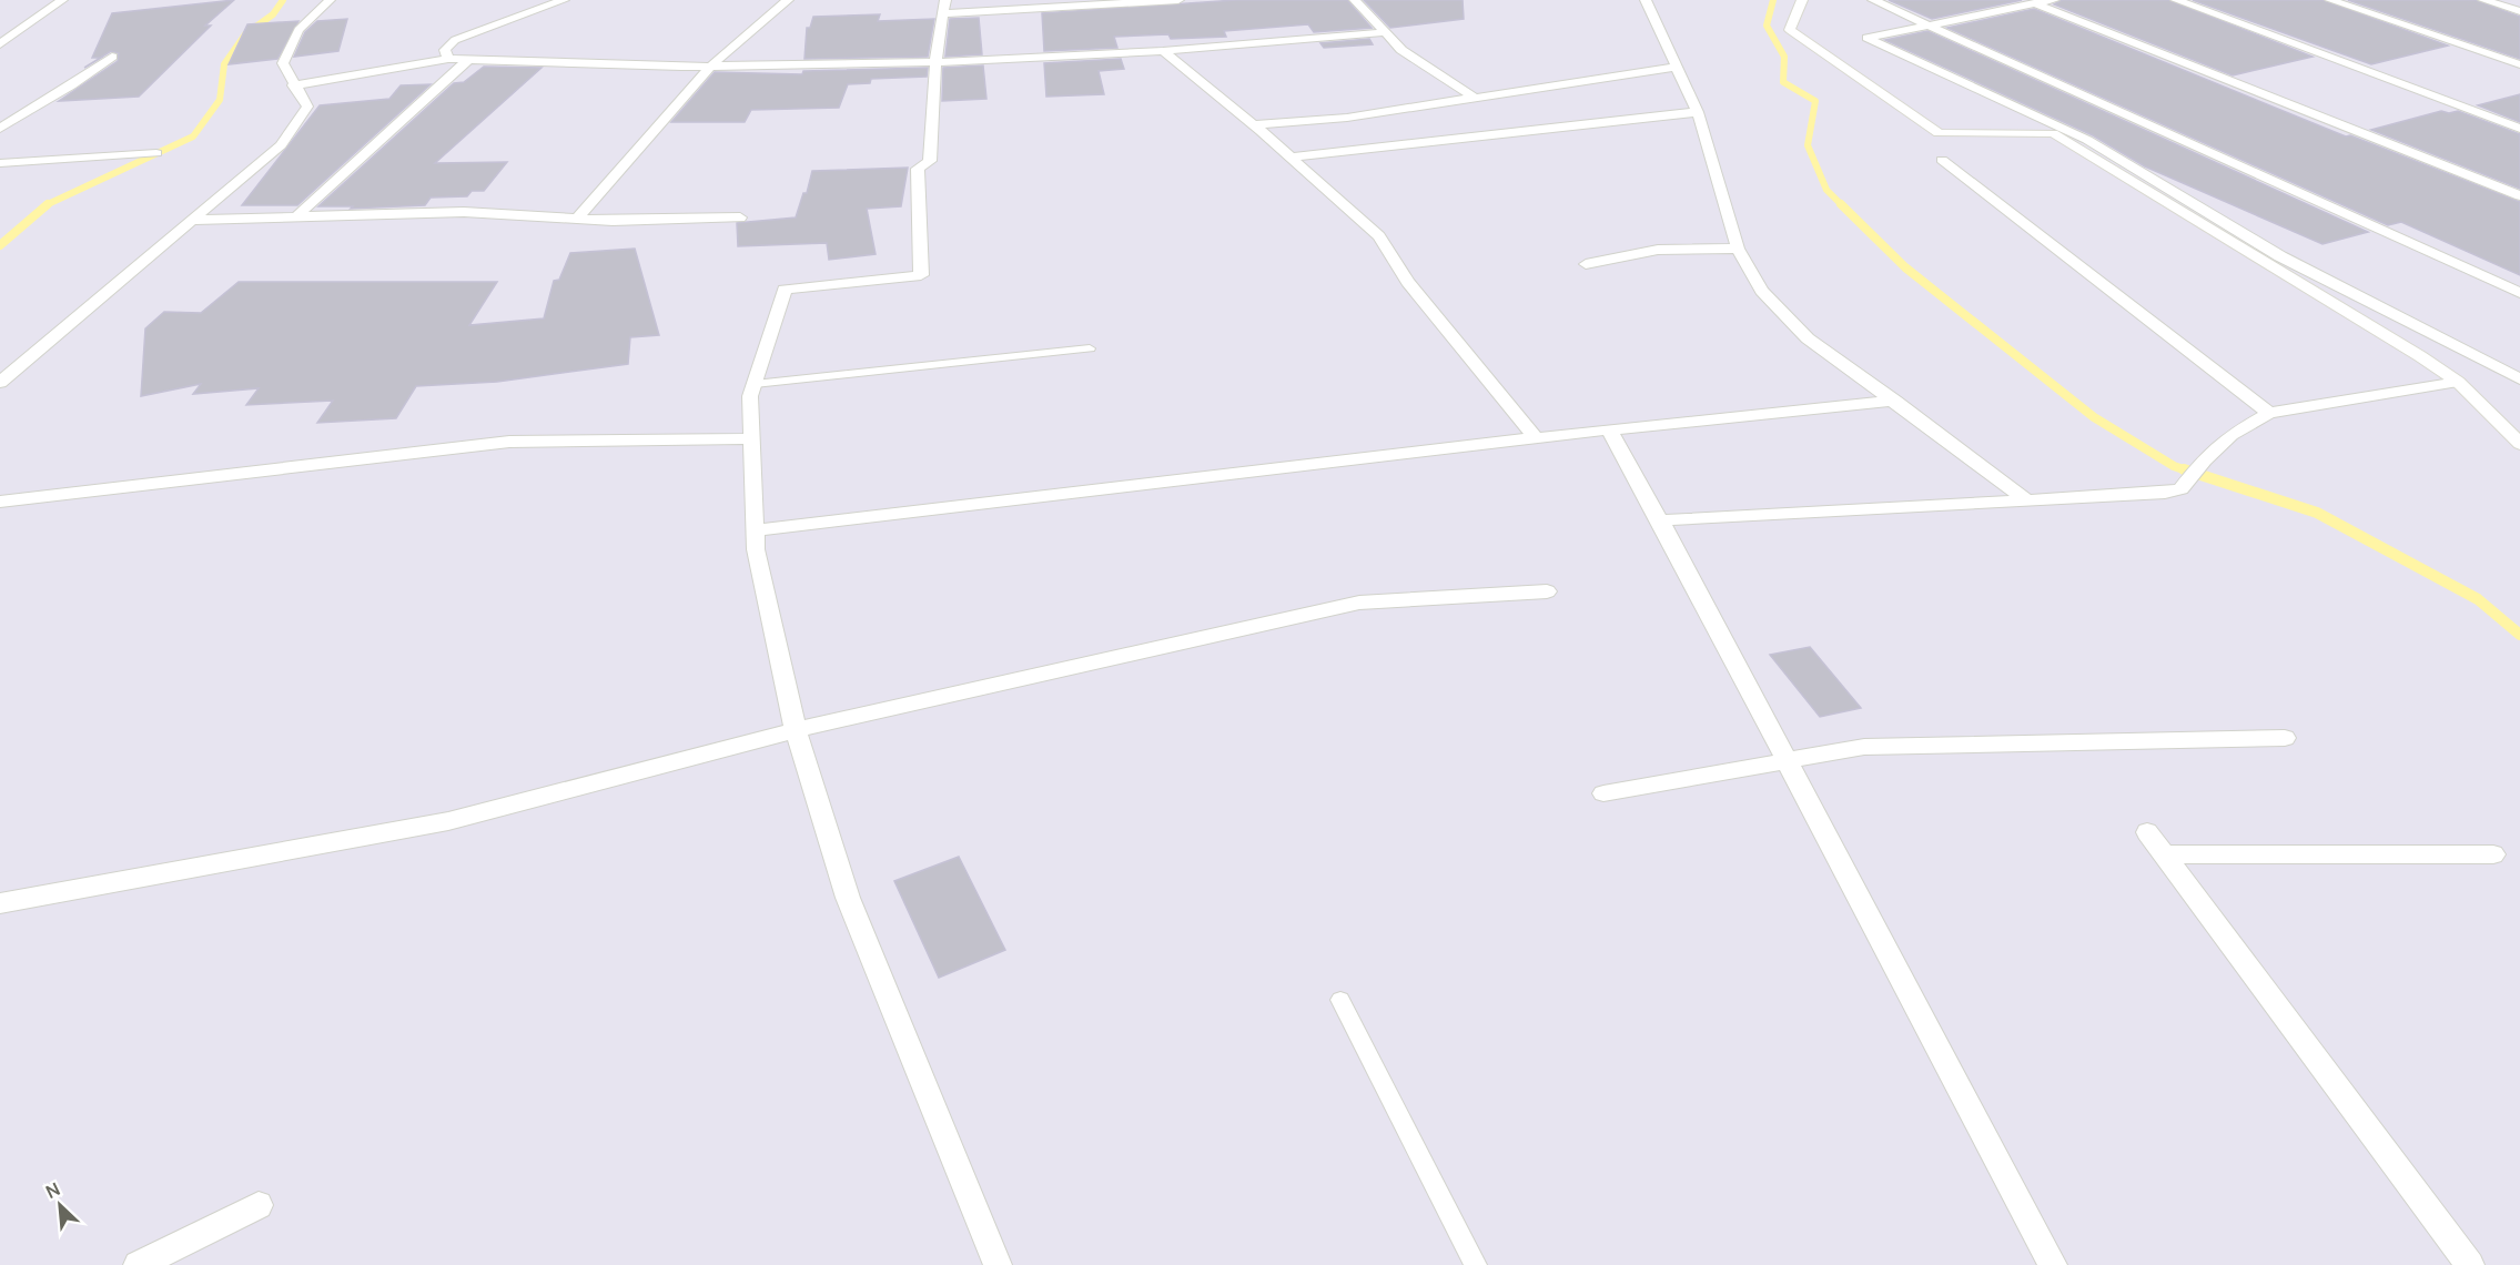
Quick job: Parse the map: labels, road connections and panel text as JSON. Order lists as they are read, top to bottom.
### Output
{
  "north": "top left"
}
